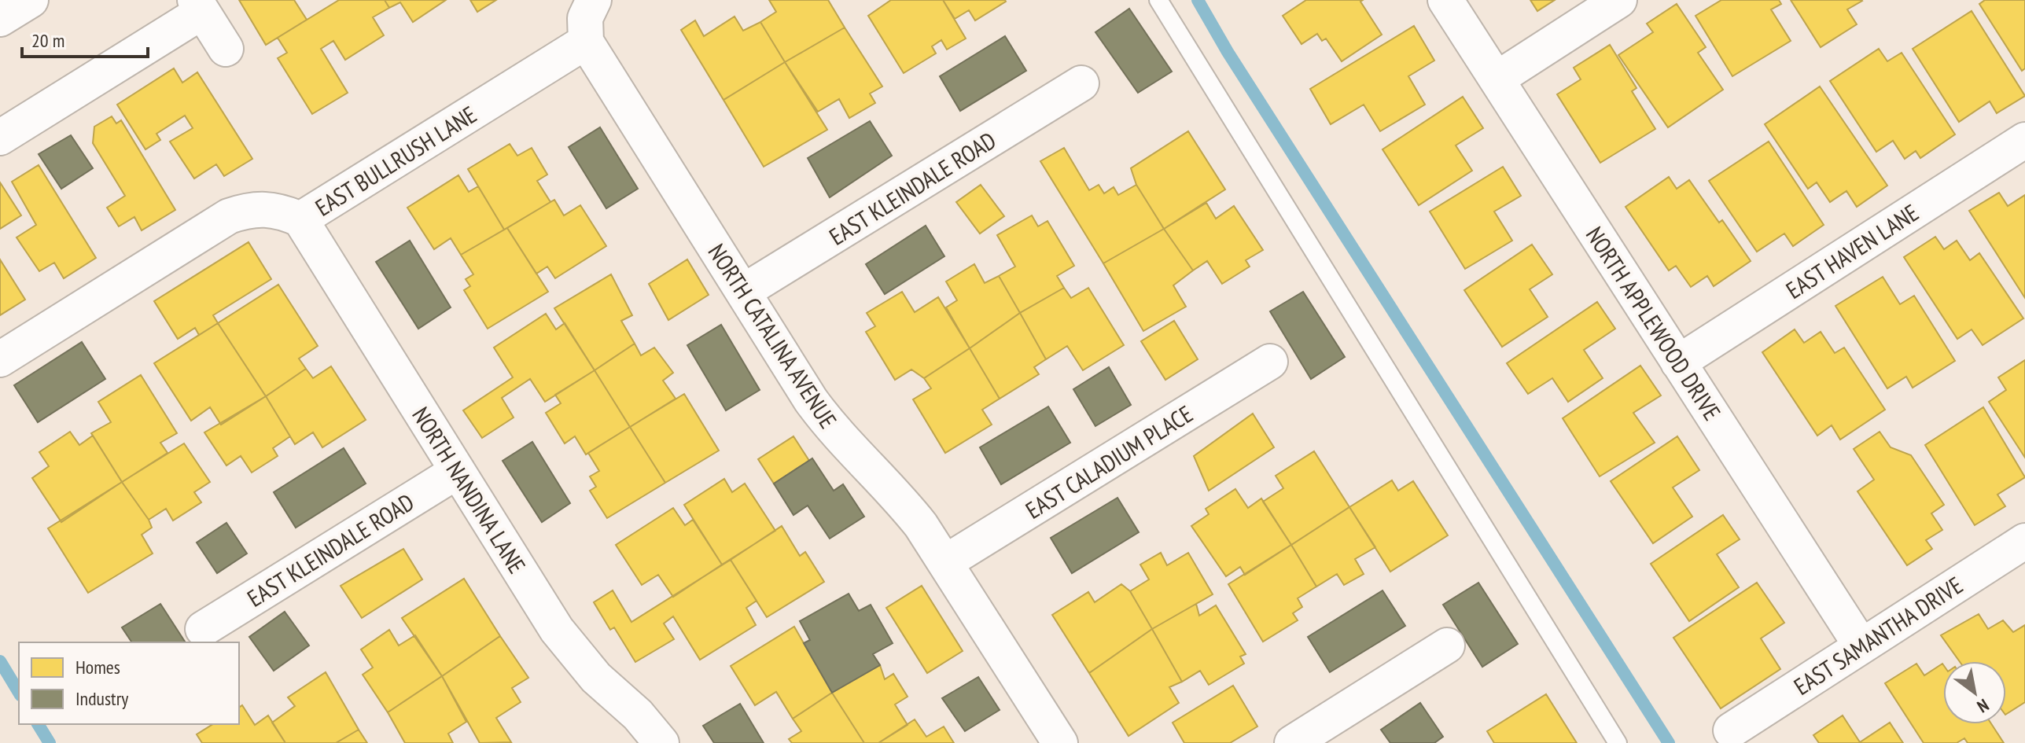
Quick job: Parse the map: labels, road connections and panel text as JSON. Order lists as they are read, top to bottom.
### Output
{
  "streets": {
    "street": [
      "EAST BULLRUSH LANE",
      "EAST KLEINDALE ROAD",
      "EAST HAVEN LANE",
      "NORTH APPLEWOOD DRIVE",
      "NORTH CATALINA AVENUE",
      "EAST CALADIUM PLACE",
      "NORTH NANDINA LANE",
      "EAST SAMANTHA DRIVE"
    ]
  },
  "crossings": [
    ["EAST BULLRUSH LANE", "NORTH CATALINA AVENUE"],
    ["EAST BULLRUSH LANE", "NORTH NANDINA LANE"],
    ["EAST KLEINDALE ROAD", "NORTH CATALINA AVENUE"],
    ["EAST KLEINDALE ROAD", "NORTH NANDINA LANE"],
    ["EAST HAVEN LANE", "NORTH APPLEWOOD DRIVE"],
    ["NORTH APPLEWOOD DRIVE", "EAST SAMANTHA DRIVE"],
    ["NORTH CATALINA AVENUE", "EAST CALADIUM PLACE"]
  ],
  "legend": ["Homes", "Industry"],
  "scale_bar": "20 m",
  "north": "bottom right"
}
